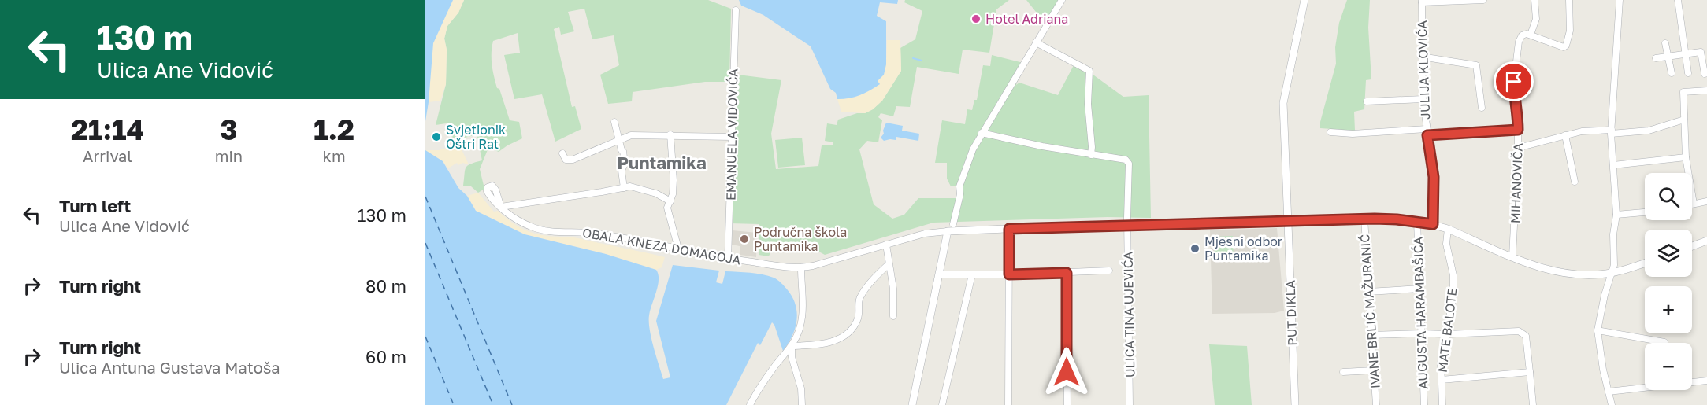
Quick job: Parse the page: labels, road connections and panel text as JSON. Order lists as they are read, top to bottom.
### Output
{
  "streets": {
    "street": [
      "JULIJA KLOVIĆA",
      "EMANUELA VIDOVIĆA",
      "MIHANOVIČA",
      "OBALA KNEZA DOMAGOJA",
      "IVANE BRLIĆ MAŽURANIĆ",
      "PUT DIKLA",
      "AUGUSTA HARAMBAŠIĆA",
      "ULICA TINA UJEVIĆA",
      "MATE BALOTE"
    ]
  },
  "crossings": [
    ["EMANUELA VIDOVIĆA", "OBALA KNEZA DOMAGOJA"]
  ],
  "districts": ["Puntamika"],
  "places": [
    "Hotel Adriana",
    "Svjetionik Oštri Rat",
    "Područna škola Puntamika",
    "Mjesni odbor Puntamika"
  ],
  "page": {
    "turn": ["130 m", "Ulica Ane Vidović"],
    "eta": [
      "21:14",
      "Arrival",
      "3",
      "min",
      "1.2",
      "km"
    ],
    "map_buttons": ["+", "−"],
    "list": [
      {
        "name": "Turn left",
        "note": "Ulica Ane Vidović",
        "value": "130 m"
      },
      {
        "name": "Turn right",
        "value": "80 m"
      },
      {
        "name": "Turn right",
        "note": "Ulica Antuna Gustava Matoša",
        "value": "60 m"
      }
    ]
  }
}
